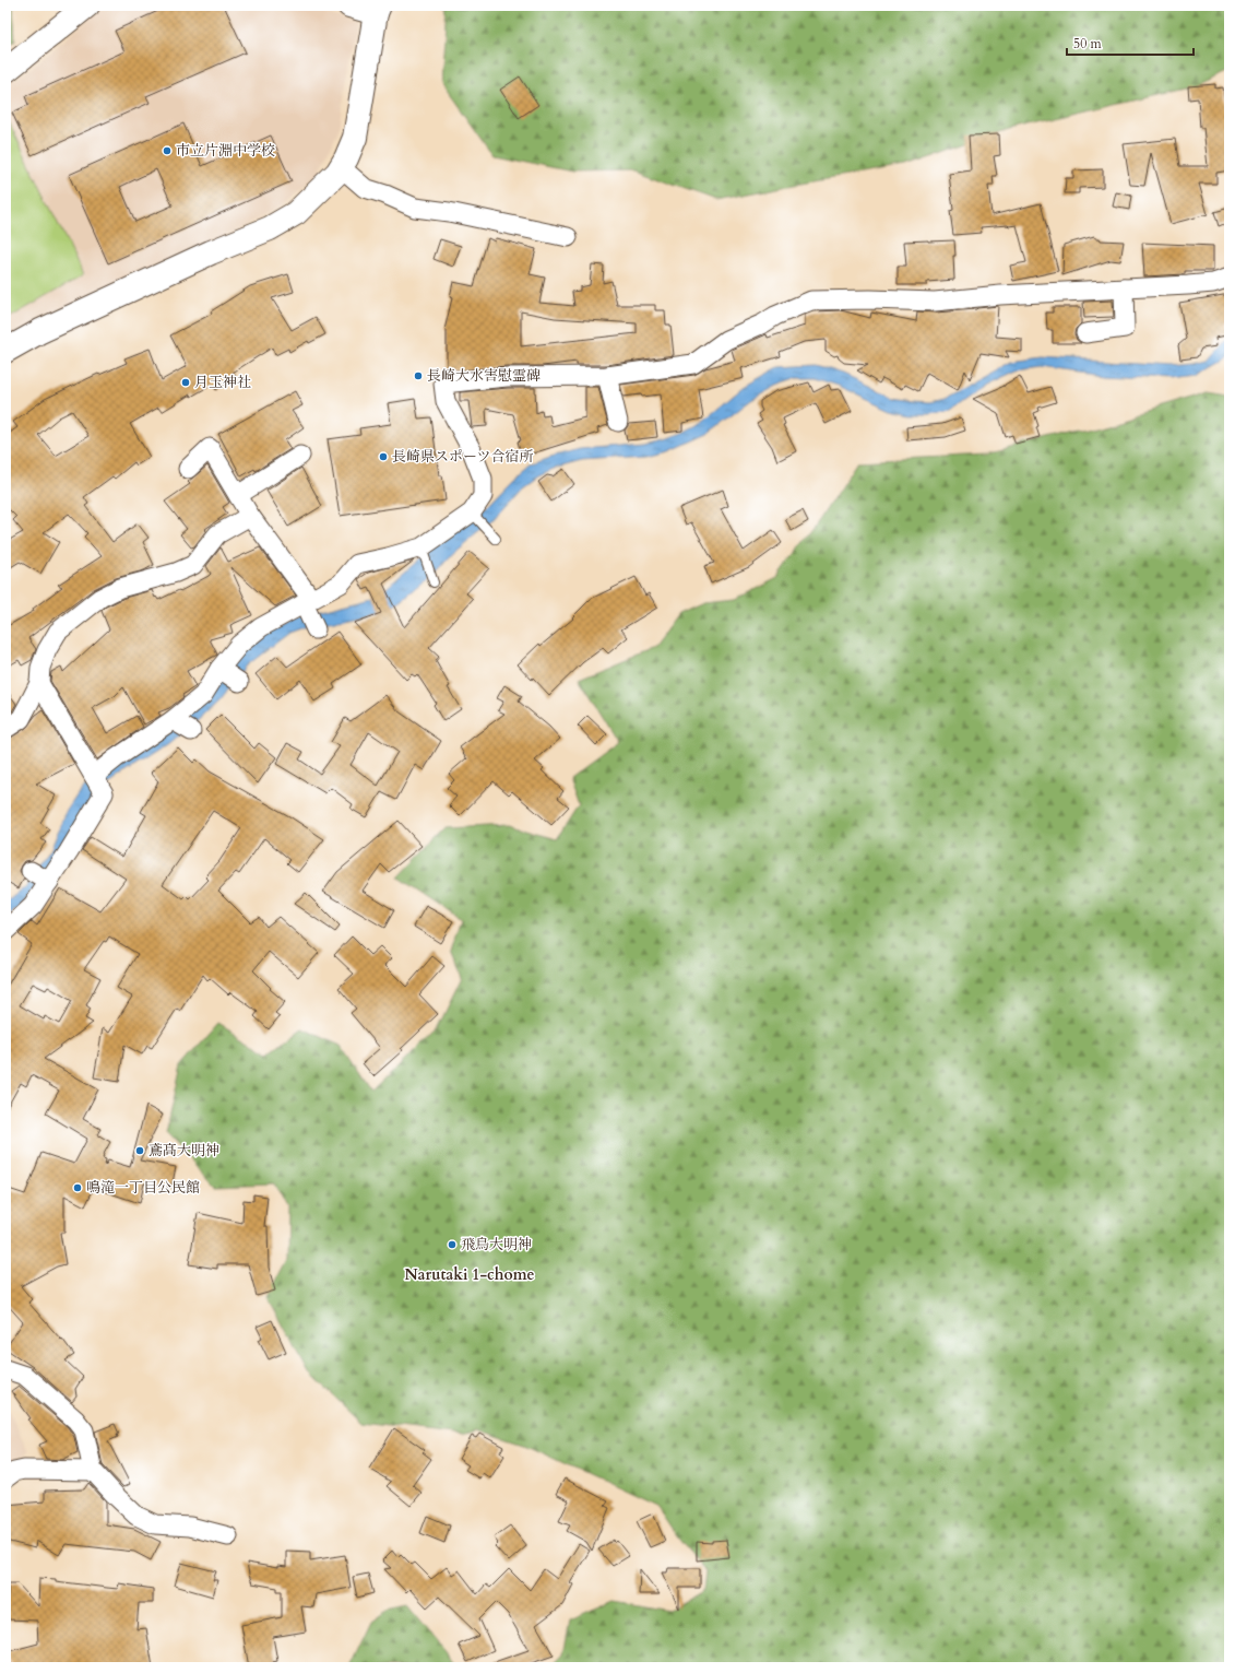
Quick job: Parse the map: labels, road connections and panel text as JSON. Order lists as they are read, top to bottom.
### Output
{
  "districts": ["Narutaki 1-chome"],
  "places": [
    "市立片淵中学校",
    "長崎大水害慰霊碑",
    "月玉神社",
    "長崎県スポーツ合宿所",
    "鳶髙大明神",
    "鳴滝一丁目公民館",
    "飛鳥大明神"
  ],
  "scale_bar": "50 m"
}
